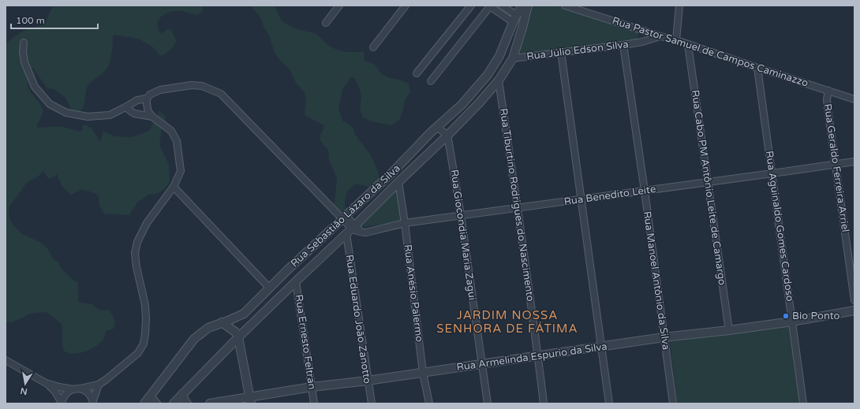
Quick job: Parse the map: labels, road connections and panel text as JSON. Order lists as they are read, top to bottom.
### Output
{
  "streets": {
    "street": [
      "Rua Júlio Edson Silva",
      "Rua Pastor Samuel de Campos Caminazzo",
      "Rua Geraldo Ferreira Arriel",
      "Rua Cabo PM Antônio Leite de Camargo",
      "Rua Benedito Leite",
      "Rua Tiburtino Rodrigues do Nascimento",
      "Rua Sebastião Lázaro da Silva",
      "Rua Aguinaldo Gomes Cardoso",
      "Rua Giocondia Maria Zagui",
      "Rua Manoel Antônio da Silva",
      "Rua Anésio Palermo",
      "Rua Eduardo João Zanotto",
      "Rua Ernesto Feltran",
      "Rua Armelinda Espurio da Silva"
    ]
  },
  "crossings": [
    ["Rua Júlio Edson Silva", "Rua Pastor Samuel de Campos Caminazzo"],
    ["Rua Júlio Edson Silva", "Rua Sebastião Lázaro da Silva"],
    ["Rua Júlio Edson Silva", "Rua Manoel Antônio da Silva"],
    ["Rua Pastor Samuel de Campos Caminazzo", "Rua Geraldo Ferreira Arriel"],
    ["Rua Pastor Samuel de Campos Caminazzo", "Rua Cabo PM Antônio Leite de Camargo"],
    ["Rua Pastor Samuel de Campos Caminazzo", "Rua Aguinaldo Gomes Cardoso"],
    ["Rua Geraldo Ferreira Arriel", "Rua Benedito Leite"],
    ["Rua Cabo PM Antônio Leite de Camargo", "Rua Benedito Leite"],
    ["Rua Cabo PM Antônio Leite de Camargo", "Rua Armelinda Espurio da Silva"],
    ["Rua Benedito Leite", "Rua Tiburtino Rodrigues do Nascimento"],
    ["Rua Benedito Leite", "Rua Sebastião Lázaro da Silva"],
    ["Rua Benedito Leite", "Rua Aguinaldo Gomes Cardoso"],
    ["Rua Benedito Leite", "Rua Giocondia Maria Zagui"],
    ["Rua Benedito Leite", "Rua Manoel Antônio da Silva"],
    ["Rua Benedito Leite", "Rua Anésio Palermo"],
    ["Rua Benedito Leite", "Rua Eduardo João Zanotto"],
    ["Rua Tiburtino Rodrigues do Nascimento", "Rua Sebastião Lázaro da Silva"],
    ["Rua Tiburtino Rodrigues do Nascimento", "Rua Armelinda Espurio da Silva"],
    ["Rua Sebastião Lázaro da Silva", "Rua Giocondia Maria Zagui"],
    ["Rua Sebastião Lázaro da Silva", "Rua Anésio Palermo"],
    ["Rua Sebastião Lázaro da Silva", "Rua Eduardo João Zanotto"],
    ["Rua Sebastião Lázaro da Silva", "Rua Ernesto Feltran"],
    ["Rua Aguinaldo Gomes Cardoso", "Rua Armelinda Espurio da Silva"],
    ["Rua Giocondia Maria Zagui", "Rua Armelinda Espurio da Silva"],
    ["Rua Manoel Antônio da Silva", "Rua Armelinda Espurio da Silva"],
    ["Rua Anésio Palermo", "Rua Armelinda Espurio da Silva"],
    ["Rua Eduardo João Zanotto", "Rua Armelinda Espurio da Silva"],
    ["Rua Ernesto Feltran", "Rua Armelinda Espurio da Silva"]
  ],
  "districts": ["JARDIM NOSSA SENHORA DE FÁTIMA"],
  "places": ["Bio Ponto"],
  "scale_bar": "100 m",
  "north": "bottom"
}
